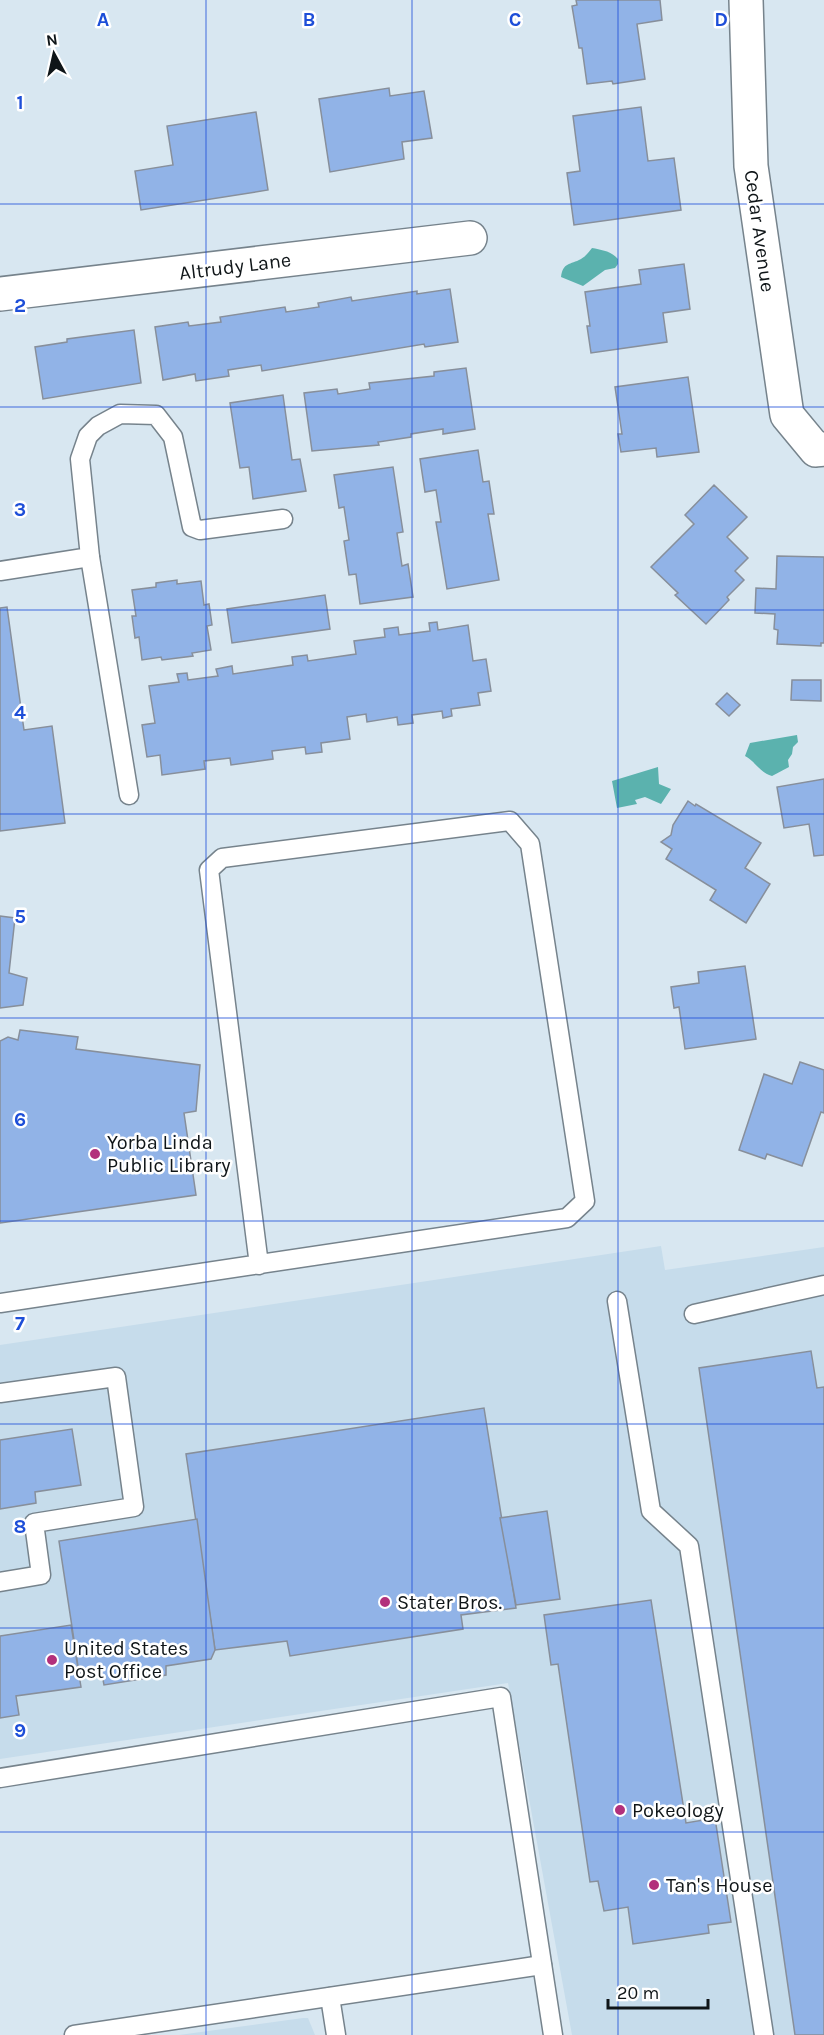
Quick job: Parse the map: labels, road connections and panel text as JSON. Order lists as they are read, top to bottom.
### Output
{
  "streets": {
    "street": ["Cedar Avenue", "Altrudy Lane"]
  },
  "places": [
    "Yorba Linda Public Library",
    "Stater Bros.",
    "United States Post Office",
    "Pokeology",
    "Tan's House"
  ],
  "scale_bar": "20 m",
  "north": "top",
  "grid": {
    "columns": [
      "A",
      "B",
      "C",
      "D"
    ],
    "rows": [
      "1",
      "2",
      "3",
      "4",
      "5",
      "6",
      "7",
      "8",
      "9"
    ]
  }
}
